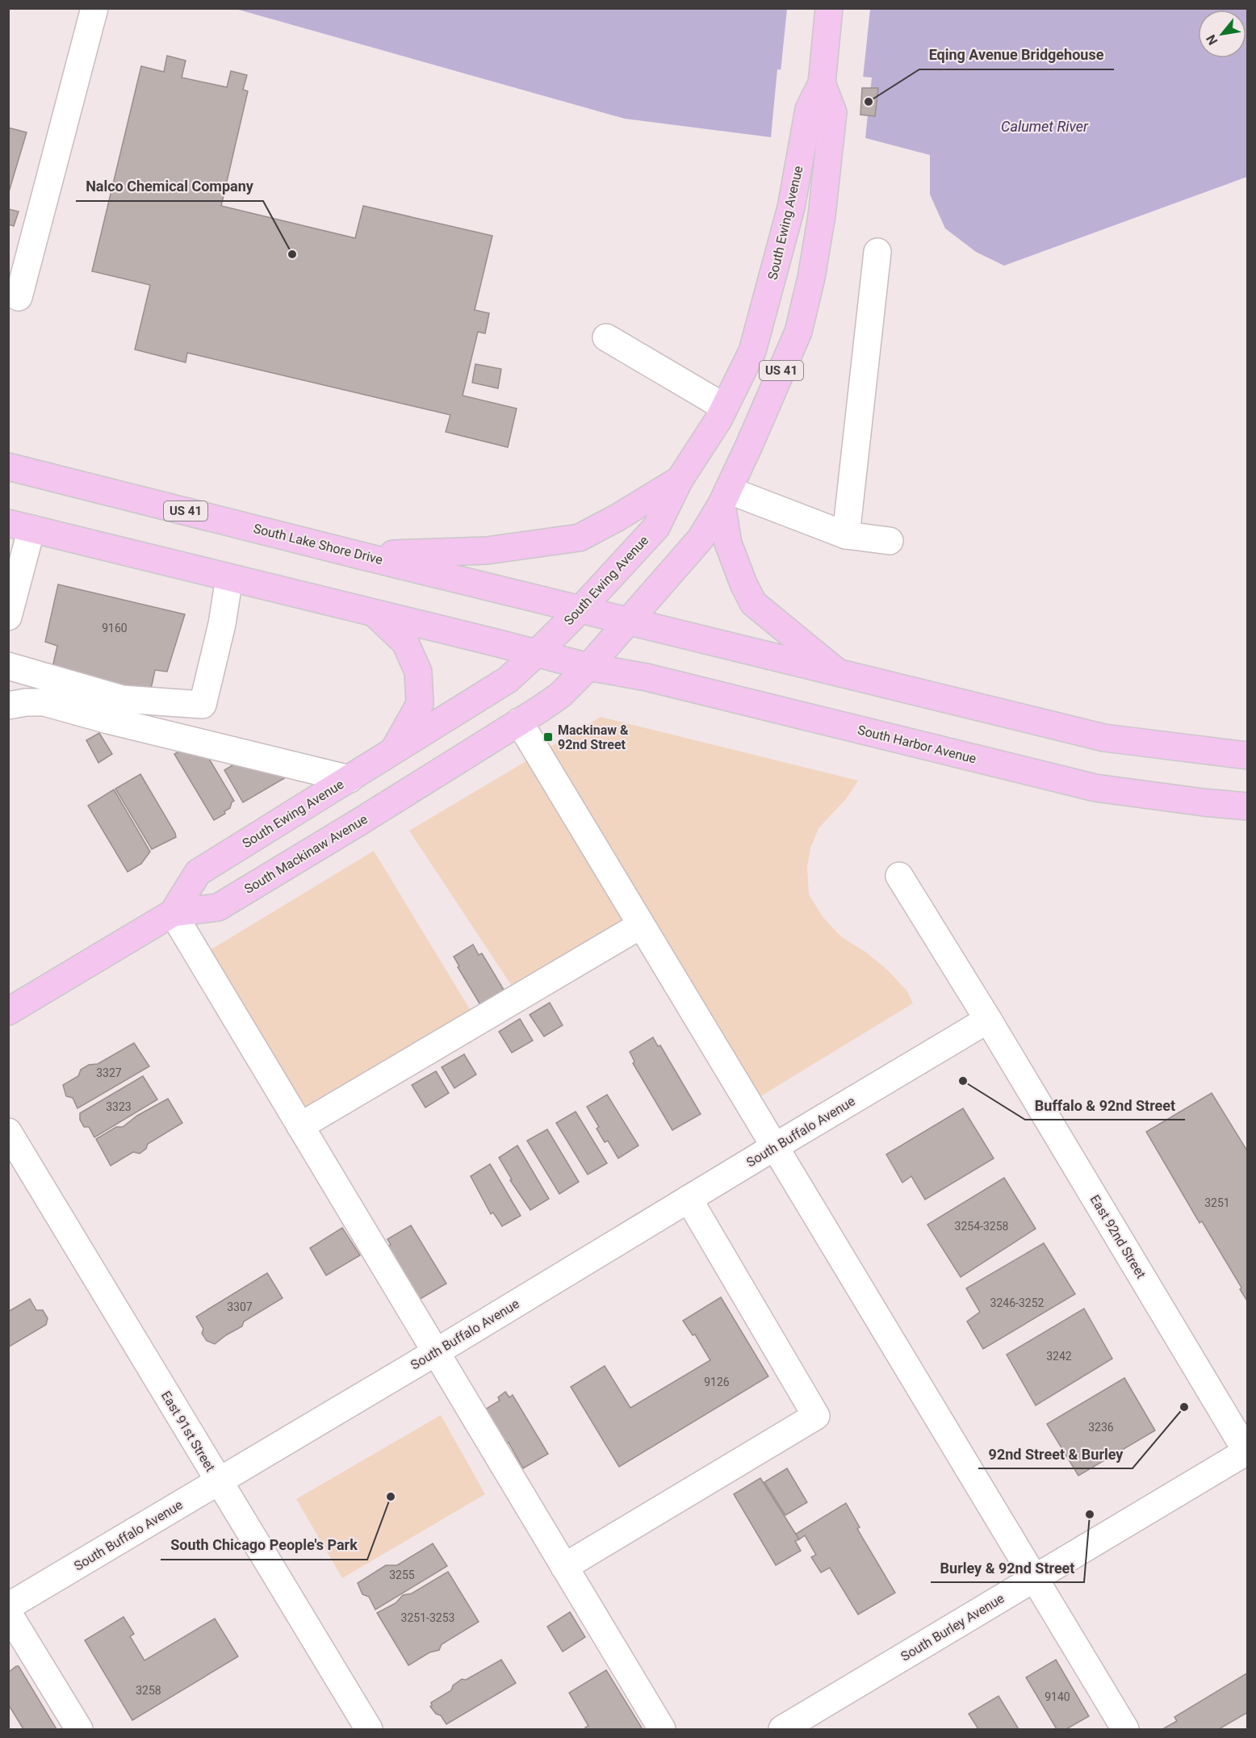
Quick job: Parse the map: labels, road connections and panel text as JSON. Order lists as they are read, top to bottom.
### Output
{
  "streets": {
    "main road": [
      "South Ewing Avenue",
      "US 41",
      "South Lake Shore Drive",
      "South Harbor Avenue",
      "South Mackinaw Avenue"
    ],
    "street": [
      "South Buffalo Avenue",
      "East 92nd Street",
      "East 91st Street",
      "South Burley Avenue"
    ]
  },
  "crossings": [
    ["South Ewing Avenue", "South Lake Shore Drive"],
    ["South Ewing Avenue", "South Harbor Avenue"],
    ["South Ewing Avenue", "South Mackinaw Avenue"],
    ["South Harbor Avenue", "South Mackinaw Avenue"],
    ["South Buffalo Avenue", "East 92nd Street"],
    ["South Buffalo Avenue", "East 91st Street"],
    ["East 92nd Street", "South Burley Avenue"]
  ],
  "water": ["Calumet River"],
  "places": {
    "other": [
      "Eqing Avenue Bridgehouse",
      "Nalco Chemical Company",
      "Buffalo & 92nd Street",
      "92nd Street & Burley",
      "South Chicago People's Park",
      "Burley & 92nd Street"
    ],
    "transit": ["Mackinaw & 92nd Street"]
  },
  "house_numbers": [
    "9160",
    "3327",
    "3323",
    "3251",
    "3254-3258",
    "3246-3252",
    "3307",
    "3242",
    "9126",
    "3236",
    "3255",
    "3251-3253",
    "3258",
    "9140"
  ],
  "north": "bottom left"
}
